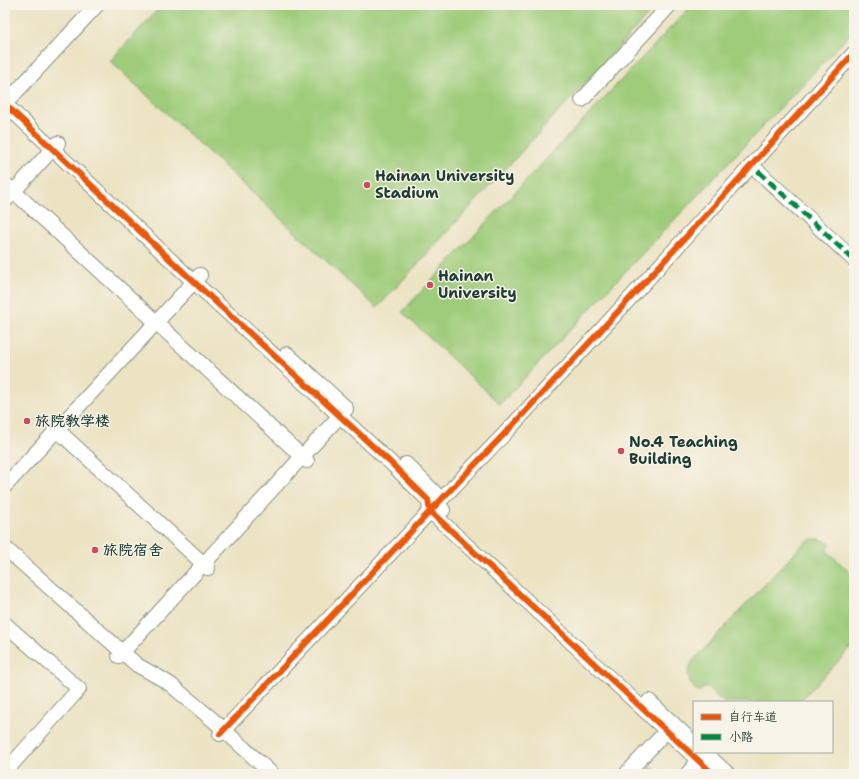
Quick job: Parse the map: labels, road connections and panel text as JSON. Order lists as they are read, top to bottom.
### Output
{
  "places": [
    "Hainan University Stadium",
    "Hainan University",
    "旅院教学楼",
    "No.4 Teaching Building",
    "旅院宿舍"
  ],
  "legend": ["自行车道", "小路"]
}
